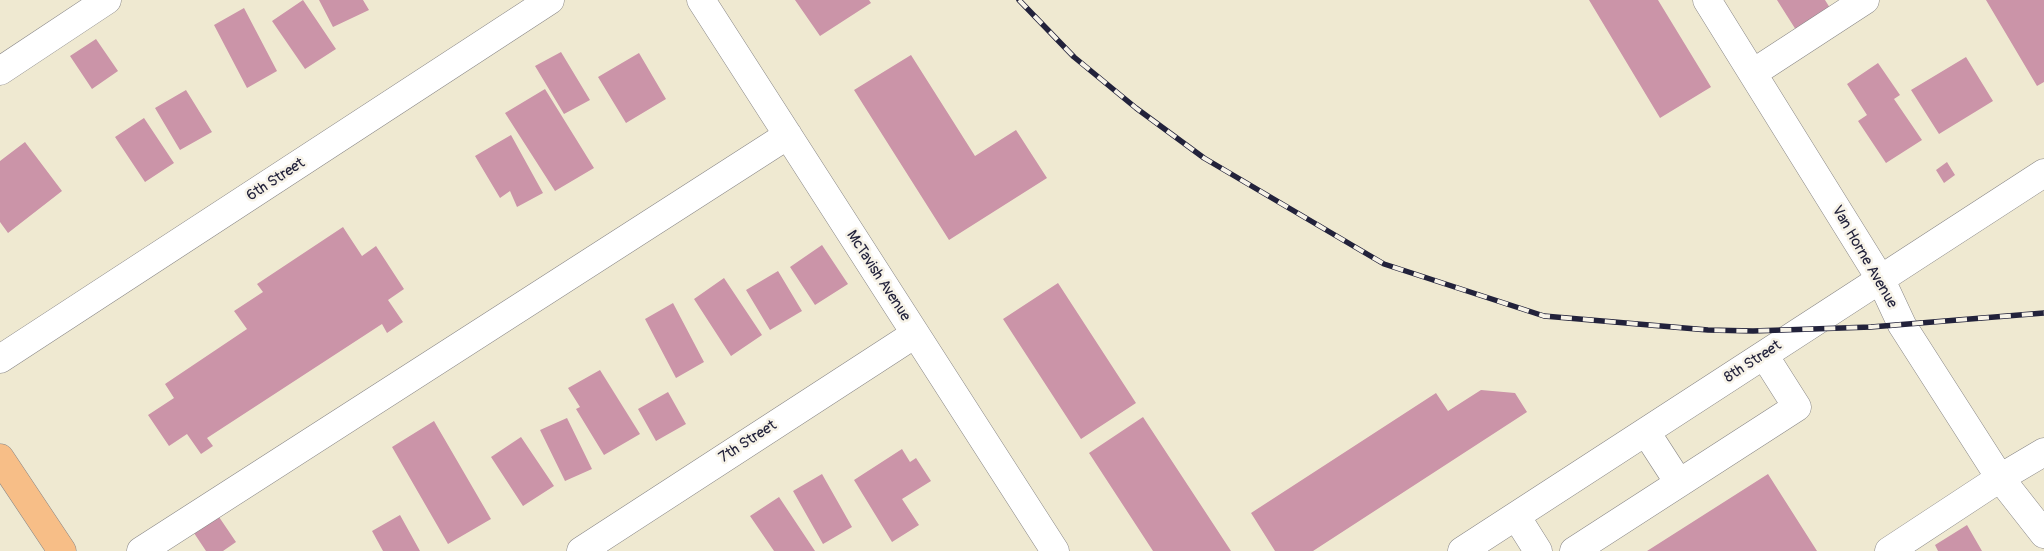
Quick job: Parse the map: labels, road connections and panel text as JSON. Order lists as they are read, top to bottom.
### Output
{
  "streets": {
    "street": [
      "6th Street",
      "Van Horne Avenue",
      "McTavish Avenue",
      "8th Street",
      "7th Street"
    ]
  },
  "crossings": [
    ["Van Horne Avenue", "8th Street"],
    ["McTavish Avenue", "7th Street"]
  ]
}
